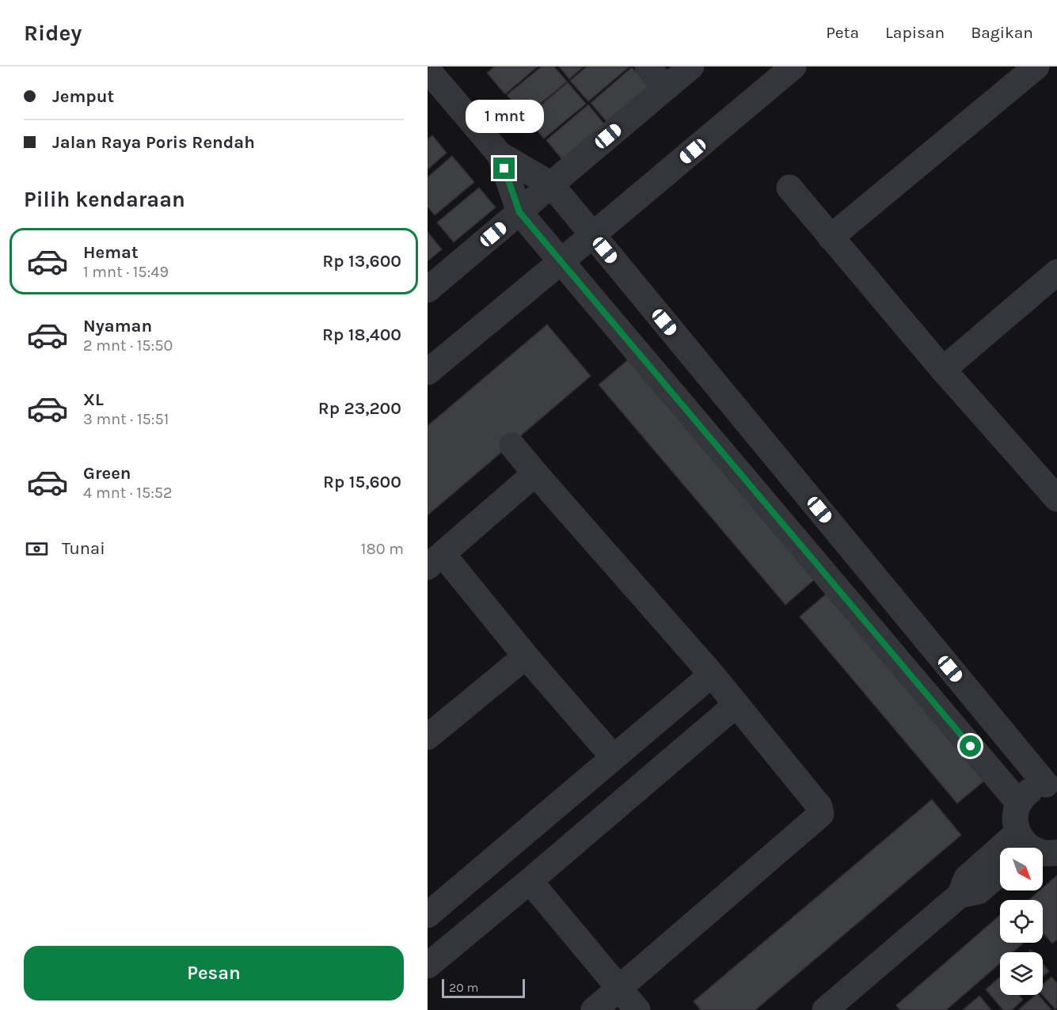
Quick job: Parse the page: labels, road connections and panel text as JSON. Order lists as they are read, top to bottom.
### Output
{
  "scale_bar": "20 m",
  "north": "bottom right",
  "page": {
    "header": "Ridey",
    "nav": ["Peta", "Lapisan", "Bagikan"],
    "banner": ["Jemput", "Jalan Raya Poris Rendah"],
    "bubble": "1 mnt",
    "heading": "Pilih kendaraan",
    "list": [
      {
        "name": "Hemat",
        "note": "1 mnt · 15:49",
        "value": "Rp 13,600"
      },
      {
        "name": "Nyaman",
        "note": "2 mnt · 15:50",
        "value": "Rp 18,400"
      },
      {
        "name": "XL",
        "note": "3 mnt · 15:51",
        "value": "Rp 23,200"
      },
      {
        "name": "Green",
        "note": "4 mnt · 15:52",
        "value": "Rp 15,600"
      }
    ],
    "pay": ["Tunai", "180 m"],
    "buttons": "Pesan",
    "scale": "20 m"
  }
}
